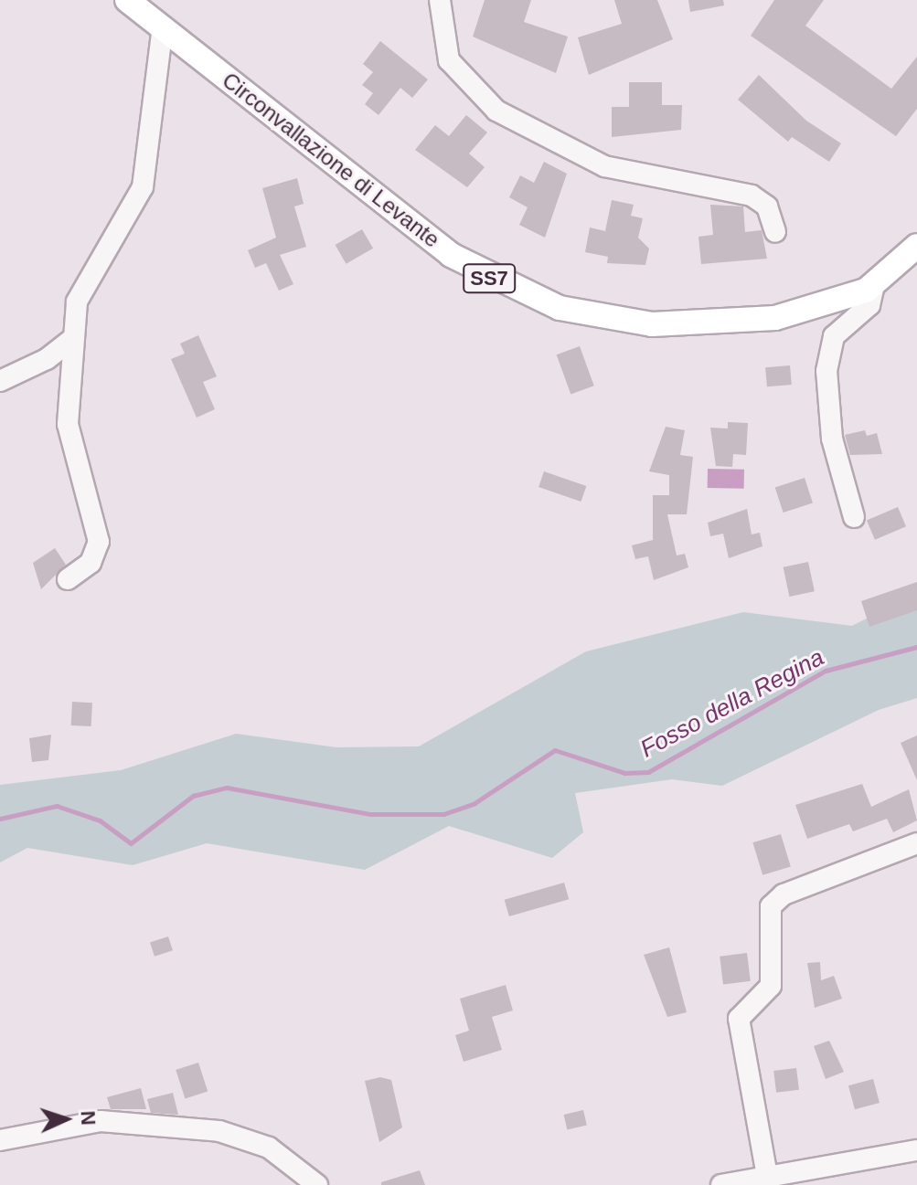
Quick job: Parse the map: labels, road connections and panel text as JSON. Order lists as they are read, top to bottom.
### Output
{
  "streets": {
    "main road": ["Circonvallazione di Levante", "SS7"]
  },
  "water": ["Fosso della Regina"],
  "north": "right"
}
